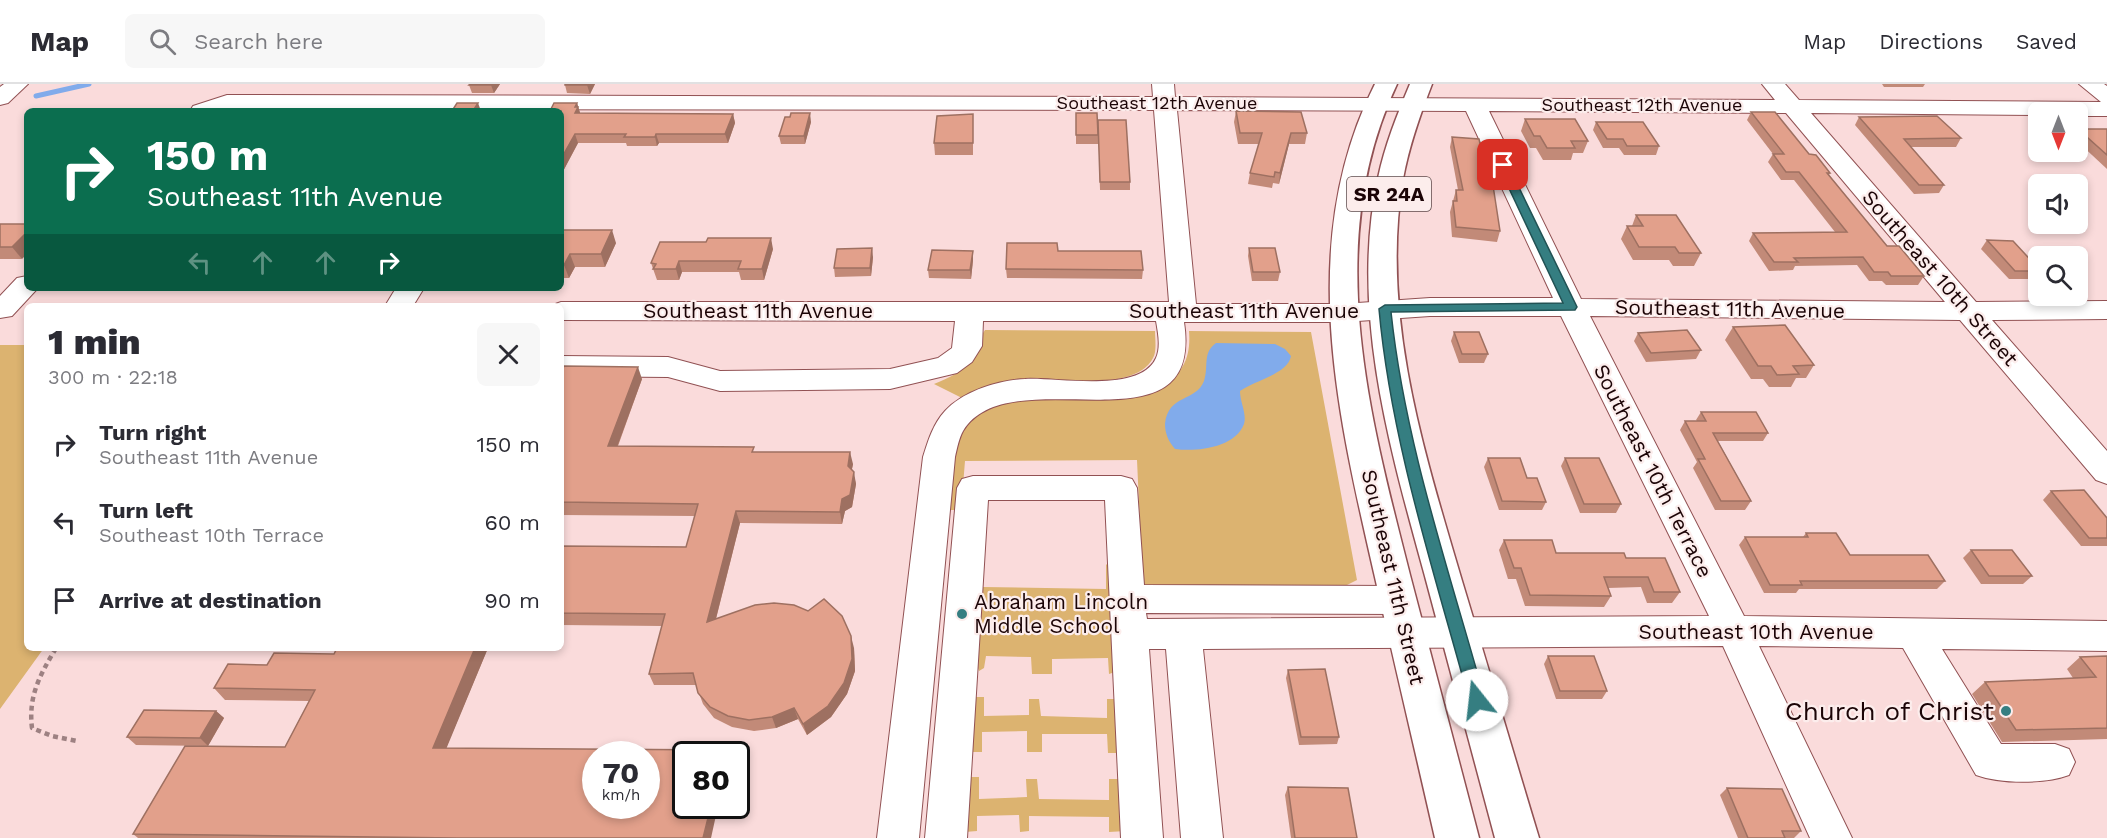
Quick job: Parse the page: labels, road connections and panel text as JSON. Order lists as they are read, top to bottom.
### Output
{
  "streets": {
    "highway": ["SR 24A", "Southeast 11th Street"],
    "street": [
      "Southeast 12th Avenue",
      "Southeast 10th Street",
      "Southeast 11th Avenue",
      "Southeast 10th Terrace",
      "Southeast 10th Avenue"
    ]
  },
  "crossings": [
    ["Southeast 12th Avenue", "SR 24A"],
    ["Southeast 12th Avenue", "Southeast 10th Street"],
    ["Southeast 12th Avenue", "Southeast 10th Terrace"],
    ["SR 24A", "Southeast 11th Avenue"],
    ["SR 24A", "Southeast 11th Street"],
    ["Southeast 10th Street", "Southeast 11th Avenue"],
    ["Southeast 11th Avenue", "Southeast 10th Terrace"],
    ["Southeast 11th Avenue", "Southeast 11th Street"],
    ["Southeast 10th Terrace", "Southeast 10th Avenue"],
    ["Southeast 11th Street", "Southeast 10th Avenue"]
  ],
  "places": ["Abraham Lincoln Middle School", "Church of Christ"],
  "north": "bottom",
  "page": {
    "header": "Map",
    "search": "Search here",
    "nav": ["Map", "Directions", "Saved"],
    "turn": ["150 m", "Southeast 11th Avenue"],
    "heading": ["1 min", "300 m · 22:18"],
    "list": [
      {
        "name": "Turn right",
        "note": "Southeast 11th Avenue",
        "value": "150 m"
      },
      {
        "name": "Turn left",
        "note": "Southeast 10th Terrace",
        "value": "60 m"
      },
      {
        "name": "Arrive at destination",
        "value": "90 m"
      }
    ],
    "speed": "70 km/h",
    "limit": "80"
  }
}
